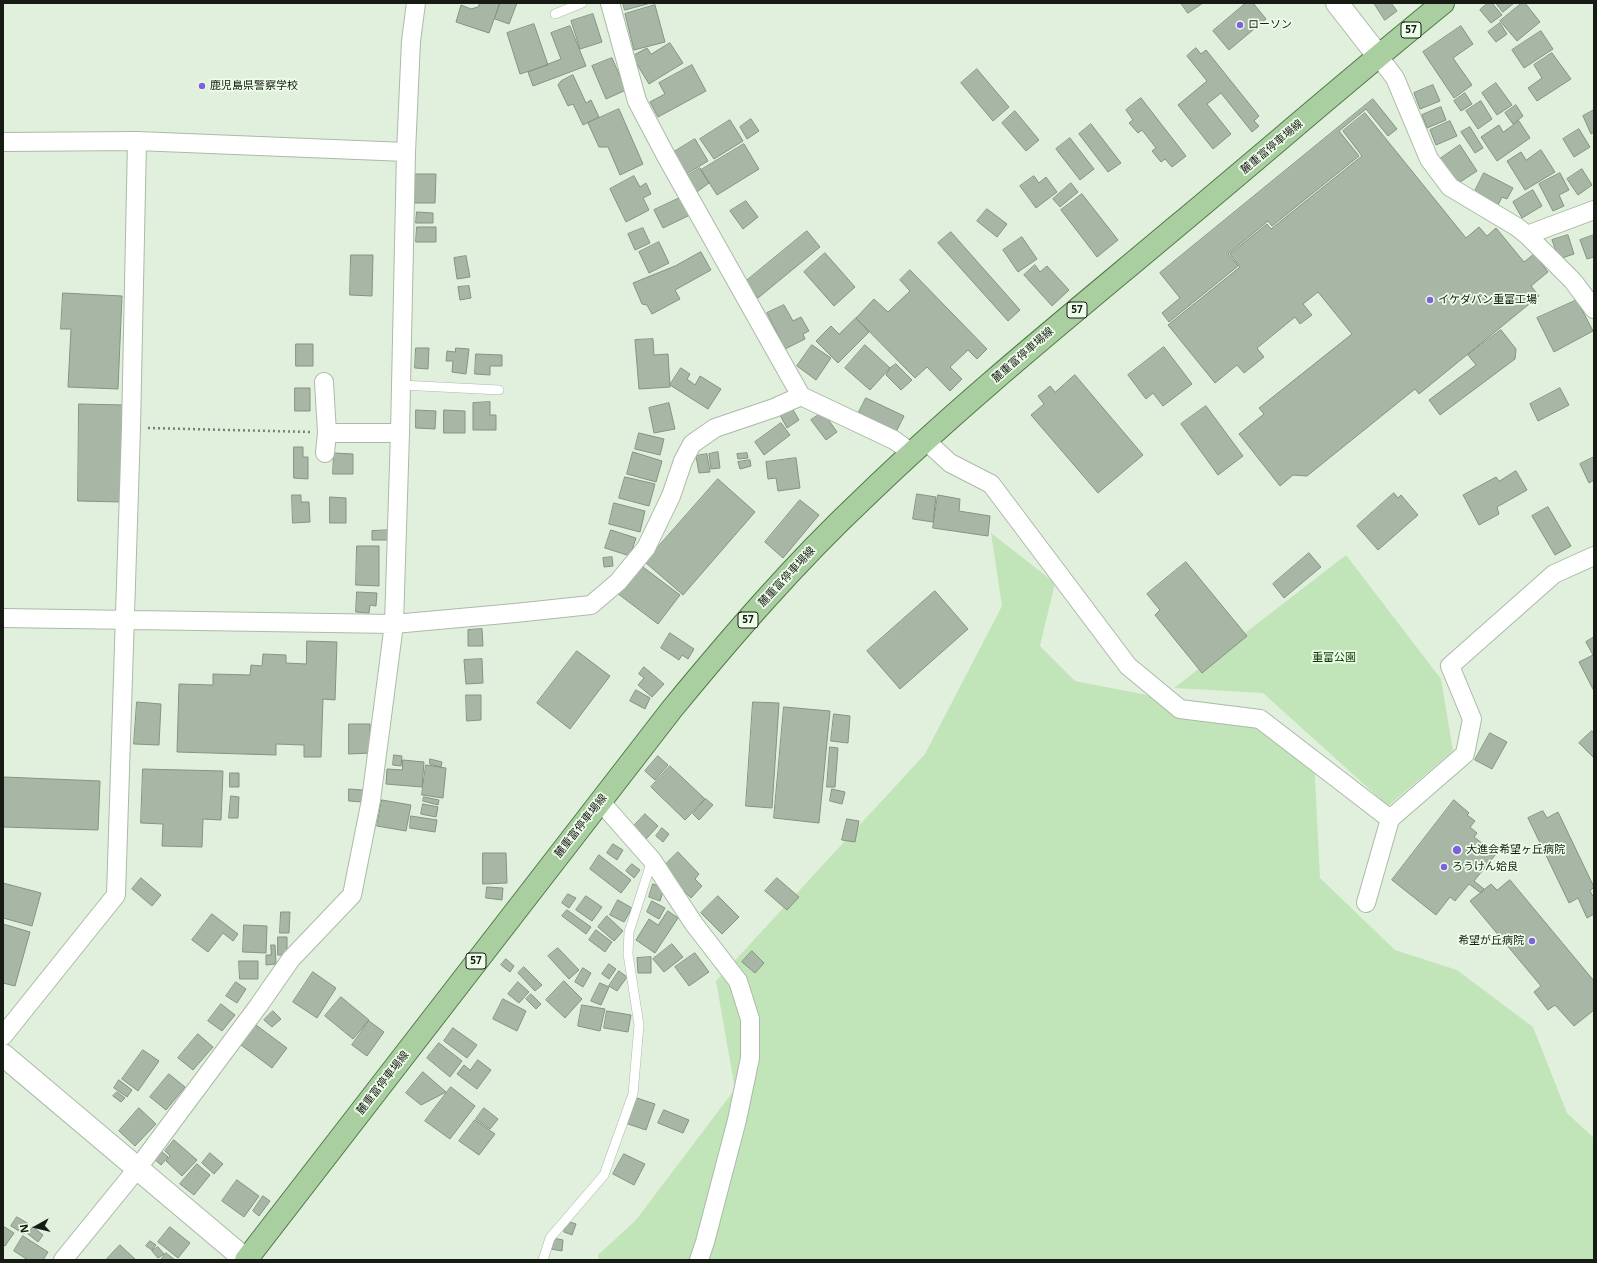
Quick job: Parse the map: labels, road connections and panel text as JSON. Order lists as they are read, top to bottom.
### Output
{
  "streets": {
    "main road": ["57", "麓重富停車場線"]
  },
  "parks": ["重富公園"],
  "places": [
    "ローソン",
    "鹿児島県警察学校",
    "イケダパン重富工場",
    "大進会希望ヶ丘病院",
    "ろうけん姶良",
    "希望が丘病院"
  ],
  "north": "left"
}
